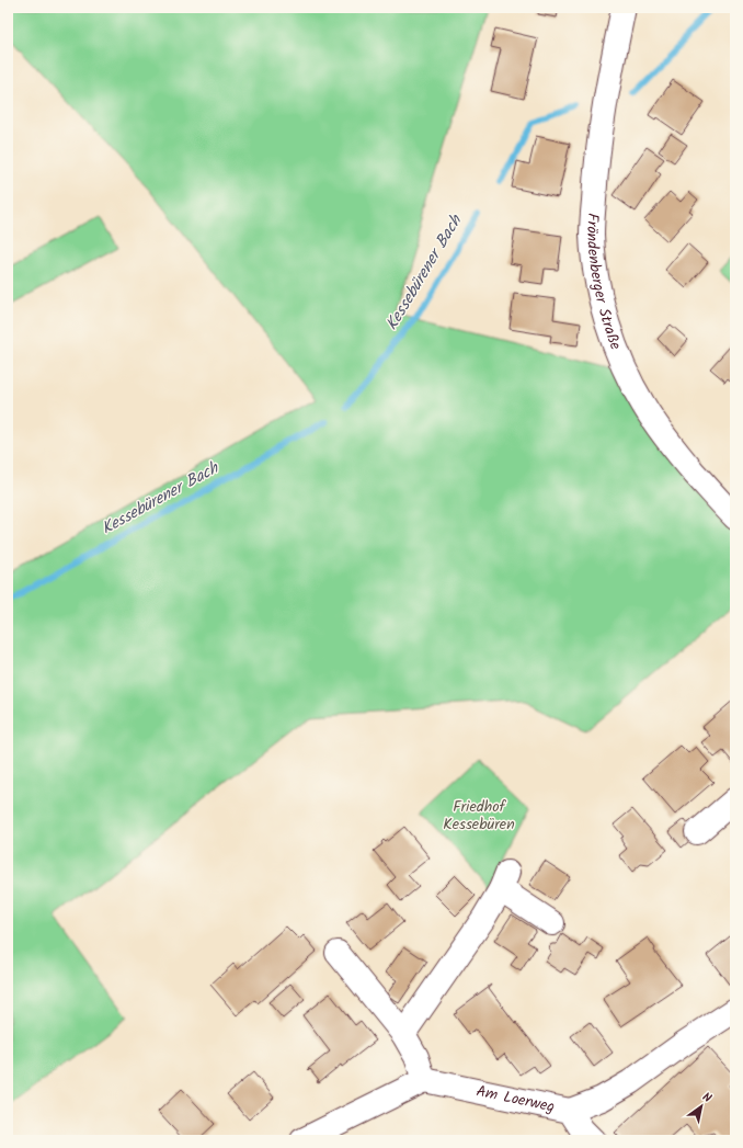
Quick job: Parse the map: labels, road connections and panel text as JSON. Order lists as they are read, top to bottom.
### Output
{
  "streets": {
    "street": ["Fröndenberger Straße", "Am Loerweg"]
  },
  "water": ["Kessebürener Bach"],
  "parks": ["Friedhof Kessebüren"],
  "north": "top right"
}
